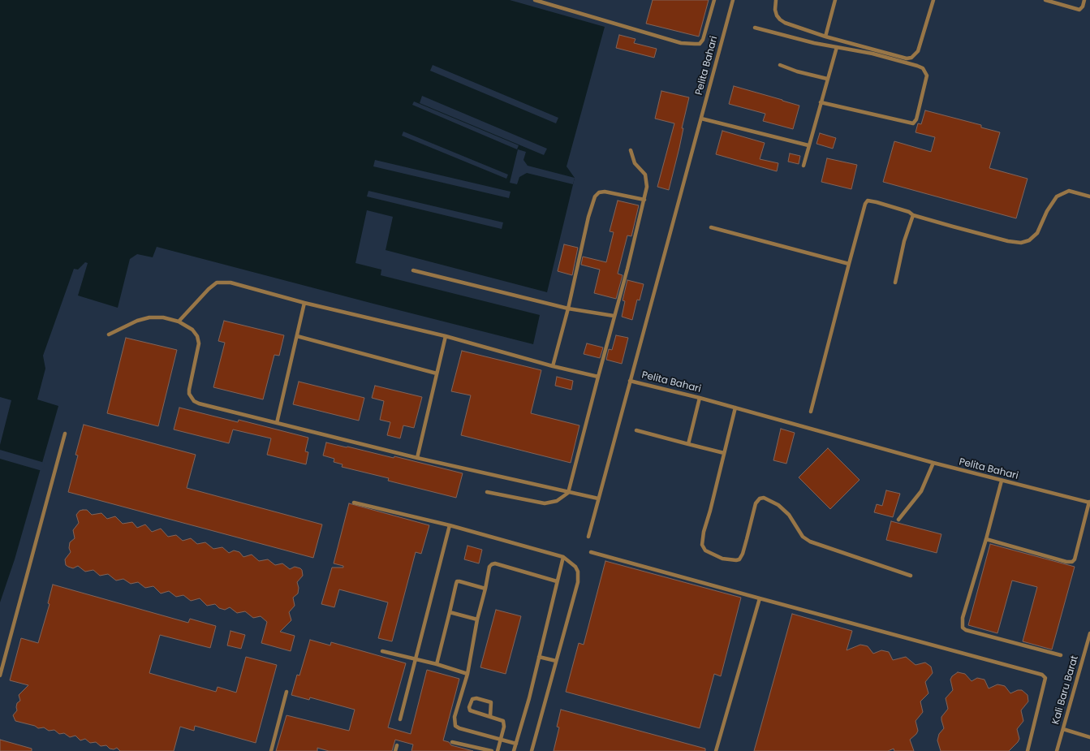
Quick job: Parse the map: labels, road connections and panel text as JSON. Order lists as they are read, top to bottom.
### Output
{
  "streets": {
    "lane": ["Pelita Bahari", "Kali Baru Barat"]
  }
}
